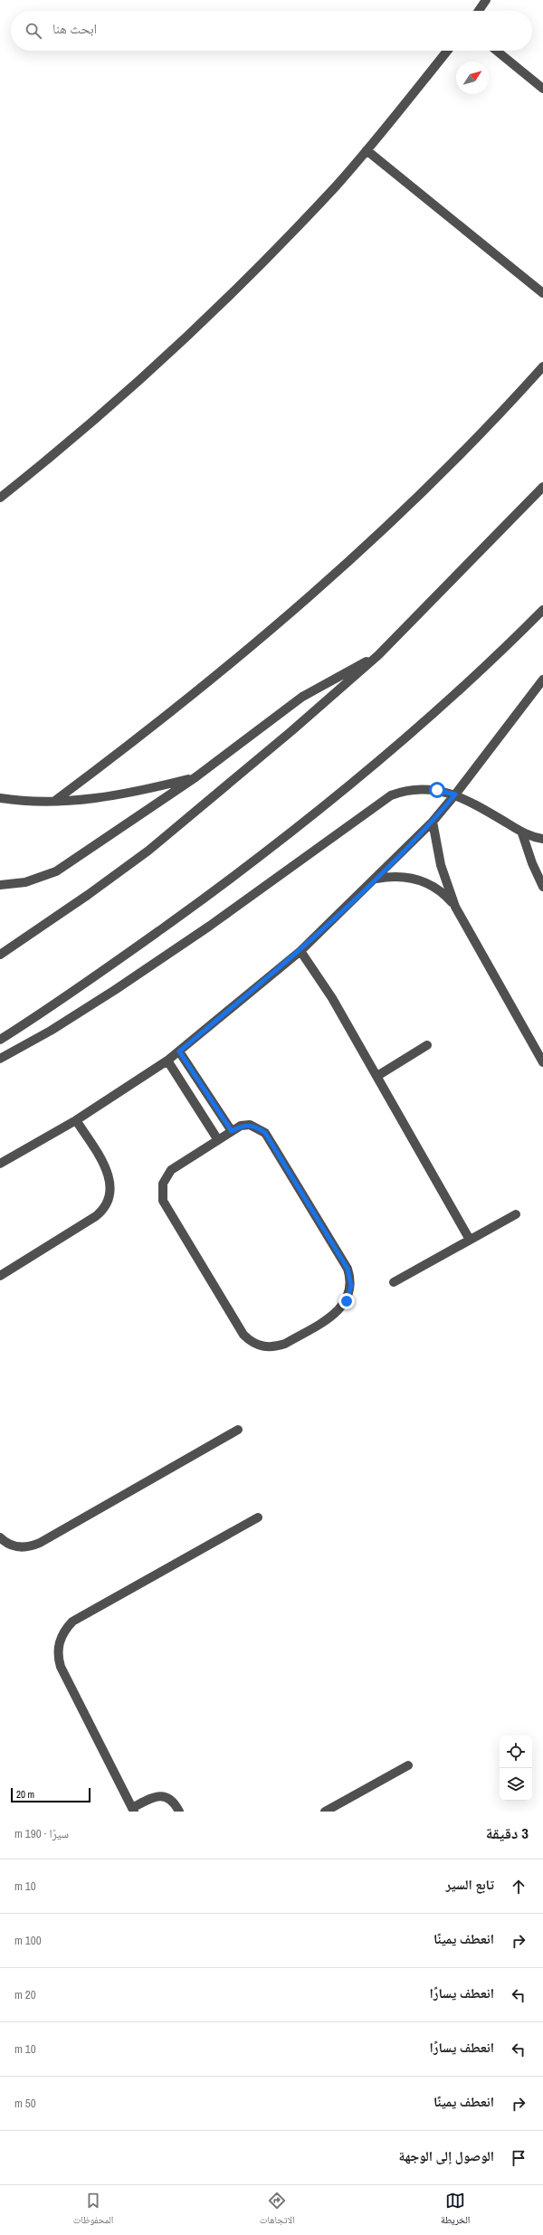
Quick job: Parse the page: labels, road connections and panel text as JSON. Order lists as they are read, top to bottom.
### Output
{
  "scale_bar": "20 m",
  "north": "top right",
  "page": {
    "search": "ابحث هنا",
    "scale": "20 m",
    "heading": ["3 دقيقة", "سيرًا · 190 m"],
    "list": [
      ["تابع السير", "10 m"],
      ["انعطف يمينًا", "100 m"],
      ["انعطف يسارًا", "20 m"],
      ["انعطف يسارًا", "10 m"],
      ["انعطف يمينًا", "50 m"],
      "الوصول إلى الوجهة"
    ],
    "nav": ["الخريطة", "الاتجاهات", "المحفوظات"]
  }
}
